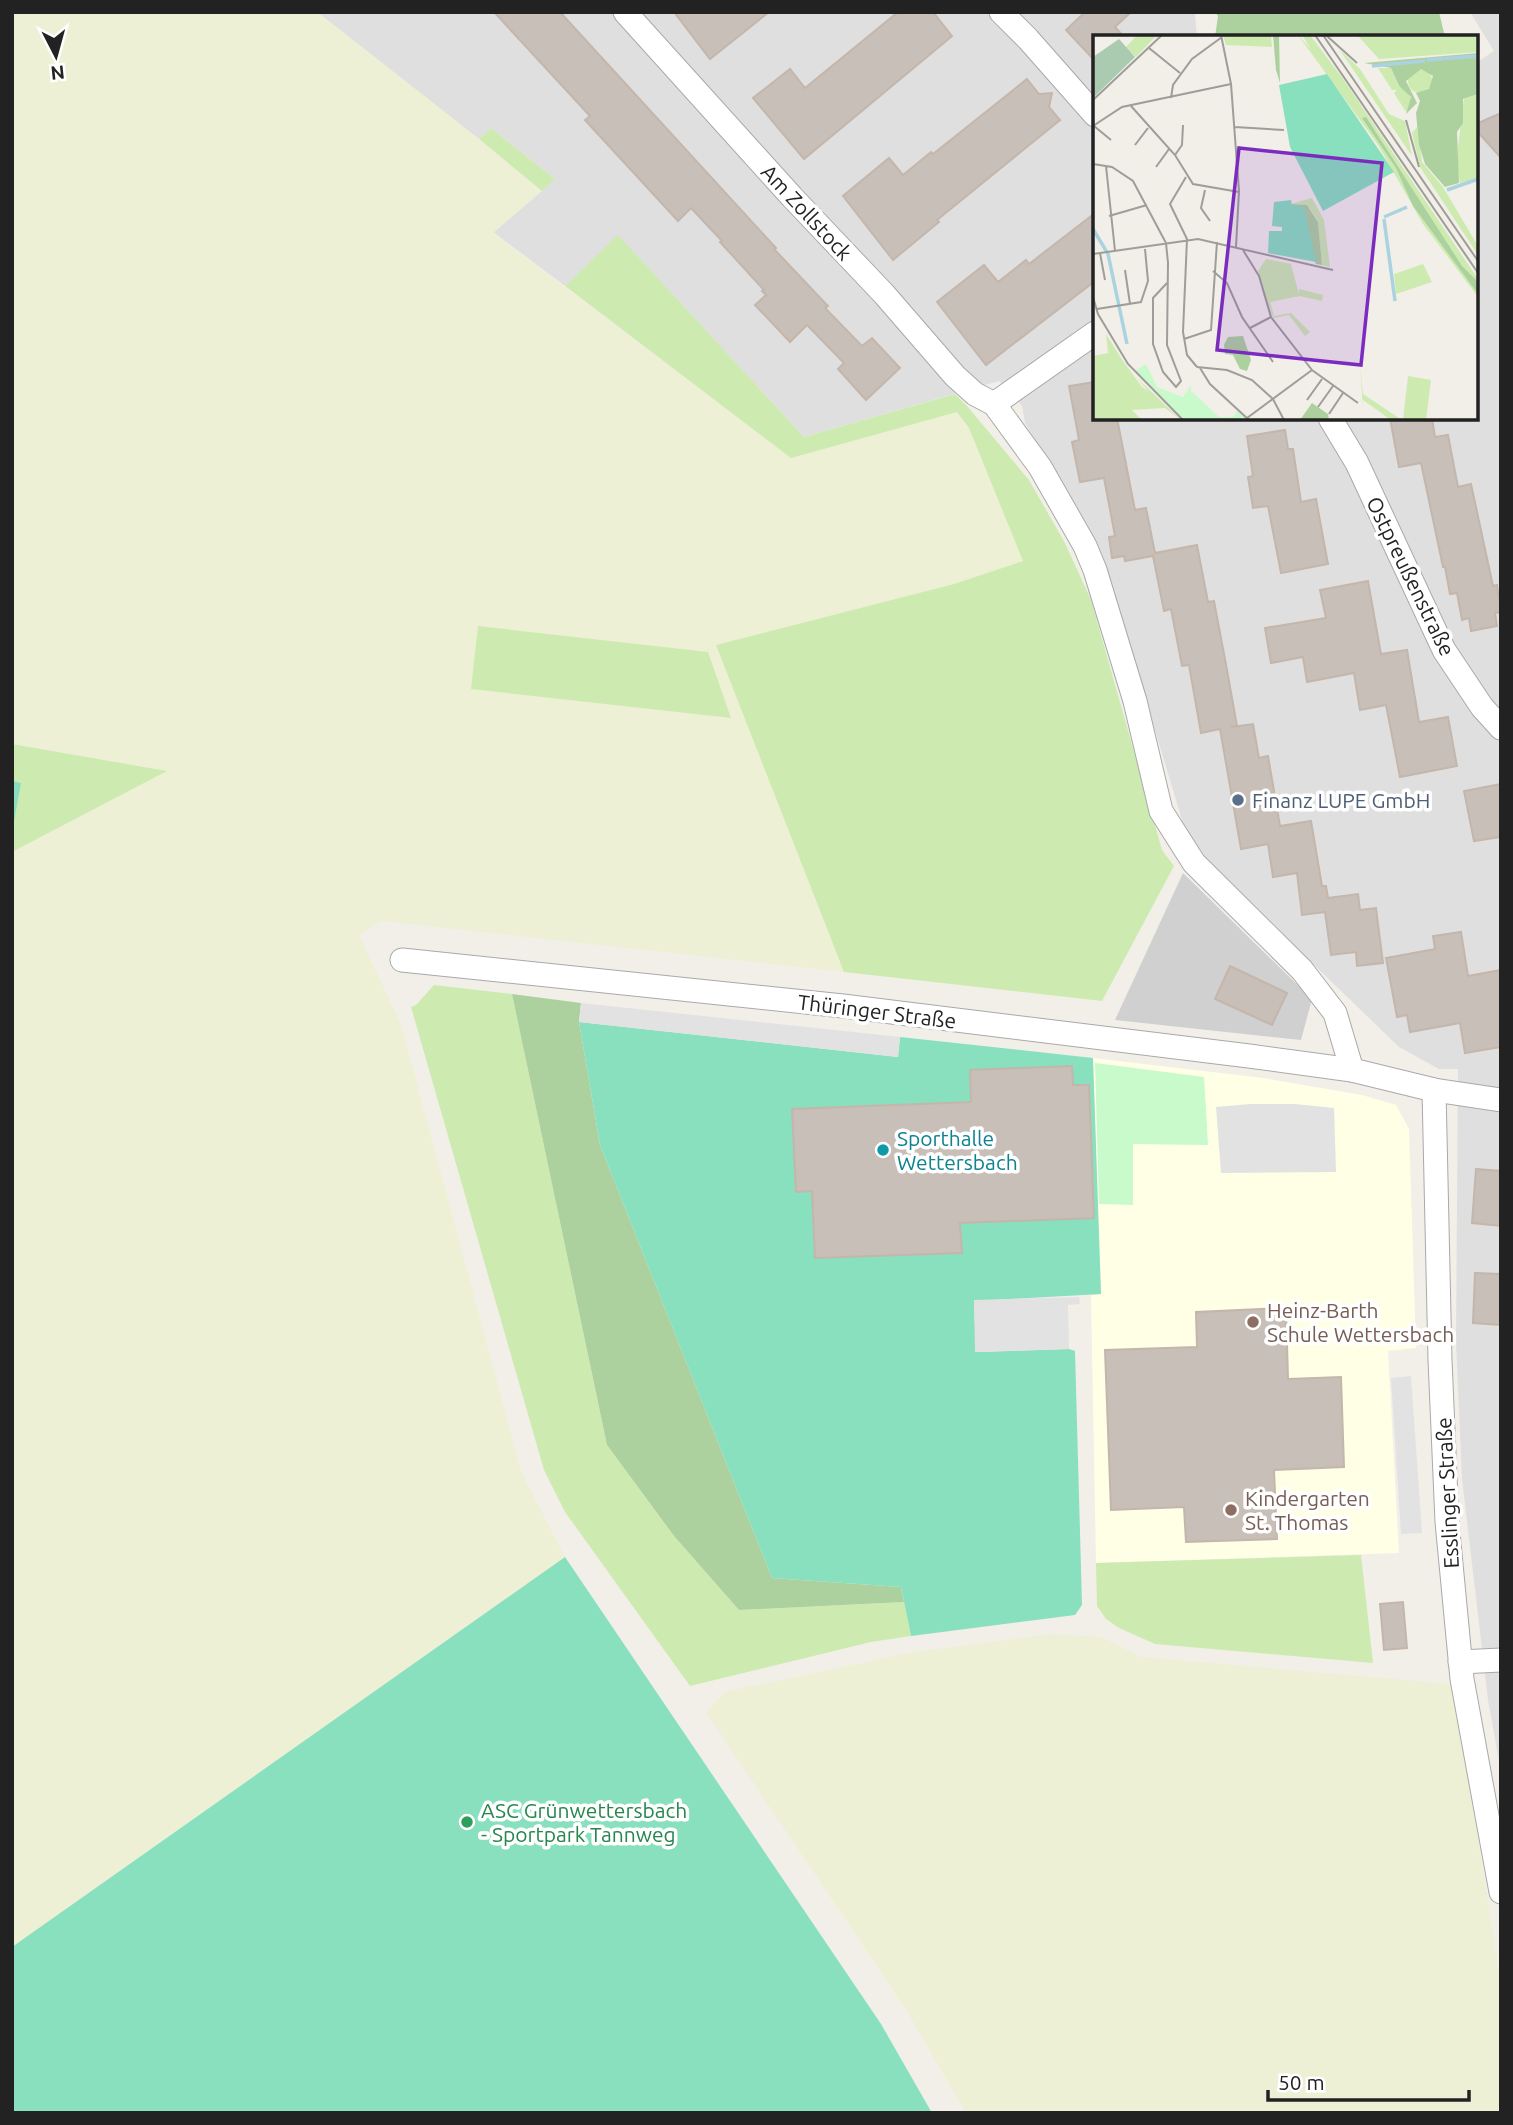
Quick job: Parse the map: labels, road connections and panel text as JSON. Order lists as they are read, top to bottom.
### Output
{
  "streets": {
    "street": [
      "Am Zollstock",
      "Ostpreußenstraße",
      "Thüringer Straße",
      "Esslinger Straße"
    ]
  },
  "crossings": [
    ["Thüringer Straße", "Esslinger Straße"]
  ],
  "places": [
    "Finanz LUPE GmbH",
    "Sporthalle Wettersbach",
    "Heinz-Barth Schule Wettersbach",
    "Kindergarten St. Thomas",
    "ASC Grünwettersbach - Sportpark Tannweg"
  ],
  "scale_bar": "50 m",
  "north": "bottom"
}
